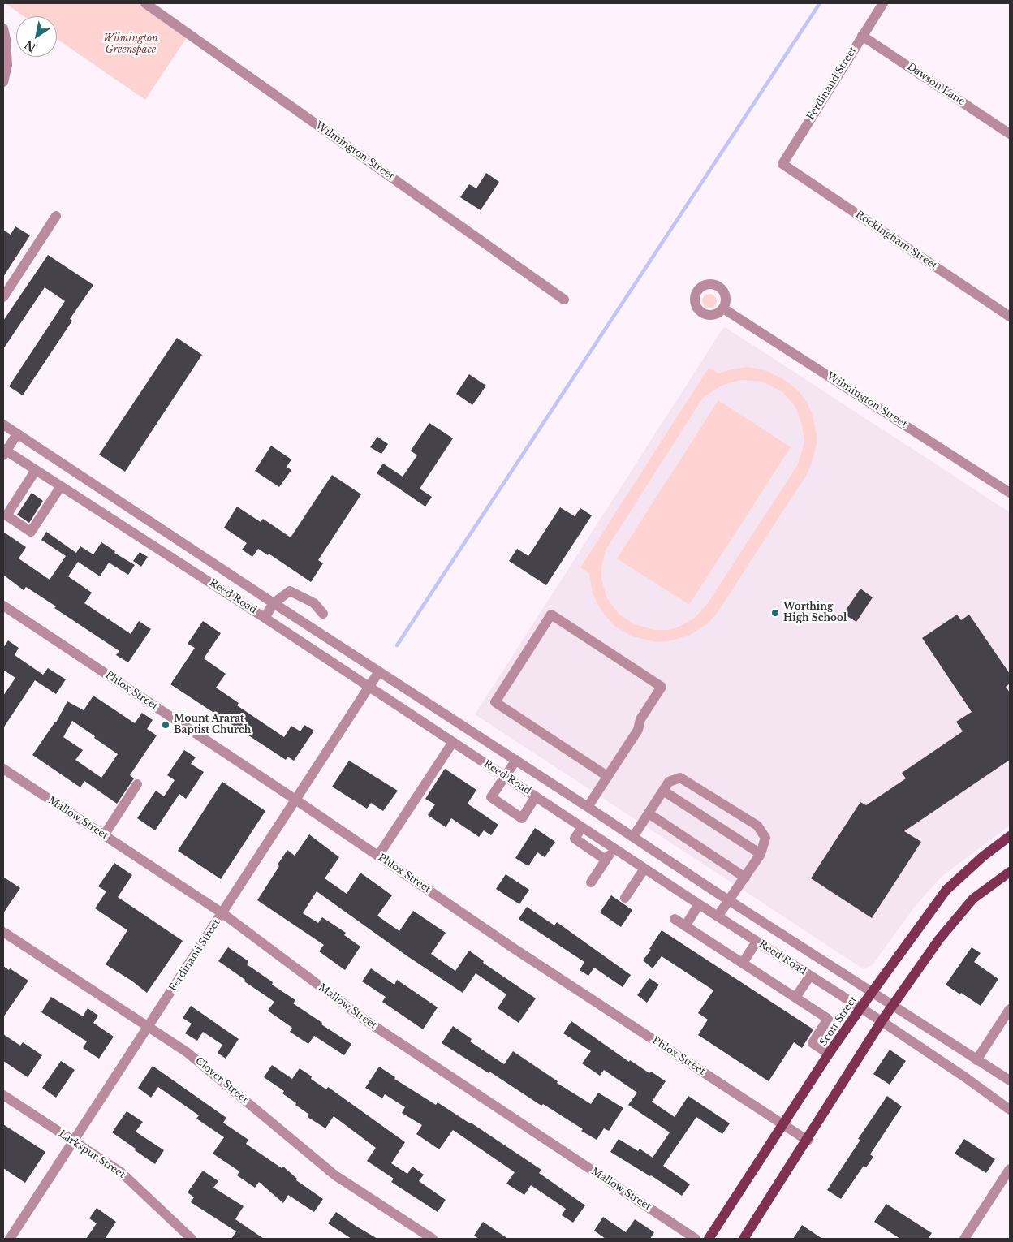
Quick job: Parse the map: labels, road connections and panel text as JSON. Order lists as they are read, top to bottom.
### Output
{
  "streets": {
    "main road": ["Scott Street"],
    "street": [
      "Ferdinand Street",
      "Dawson Lane",
      "Wilmington Street",
      "Rockingham Street",
      "Reed Road",
      "Phlox Street",
      "Mallow Street",
      "Clover Street",
      "Larkspur Street"
    ]
  },
  "crossings": [
    ["Ferdinand Street", "Dawson Lane"],
    ["Ferdinand Street", "Rockingham Street"],
    ["Ferdinand Street", "Reed Road"],
    ["Ferdinand Street", "Phlox Street"],
    ["Ferdinand Street", "Mallow Street"],
    ["Ferdinand Street", "Clover Street"],
    ["Ferdinand Street", "Larkspur Street"],
    ["Reed Road", "Scott Street"],
    ["Phlox Street", "Scott Street"]
  ],
  "parks": ["Wilmington Greenspace"],
  "places": ["Worthing High School", "Mount Ararat Baptist Church"],
  "north": "bottom left"
}
